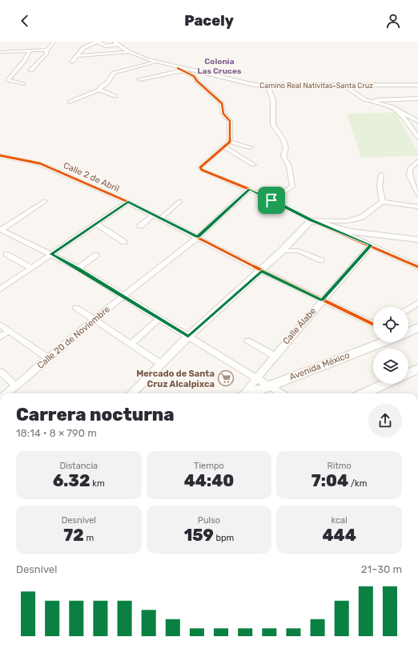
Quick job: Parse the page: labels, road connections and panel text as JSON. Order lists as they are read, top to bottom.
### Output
{
  "streets": {
    "main road": ["Avenida México"],
    "street": [
      "Camino Real Nativitas-Santa Cruz",
      "Calle 2 de Abril",
      "Calle Álabe",
      "Calle 20 de Noviembre"
    ]
  },
  "crossings": [
    ["Calle 2 de Abril", "Calle Álabe"],
    ["Calle 2 de Abril", "Calle 20 de Noviembre"]
  ],
  "districts": ["Colonia Las Cruces"],
  "places": {
    "supermarket": ["Mercado de Santa Cruz Alcalpixca"]
  },
  "page": {
    "header": "Pacely",
    "heading": ["Carrera nocturna", "18:14 · 8 × 790 m"],
    "stats": [
      ["Distancia", "6.32 km"],
      ["Tiempo", "44:40"],
      ["Ritmo", "7:04 /km"],
      ["Desnivel", "72 m"],
      ["Pulso", "159 bpm"],
      ["kcal", "444"]
    ],
    "chart": ["Desnivel", "21–30 m"]
  }
}
